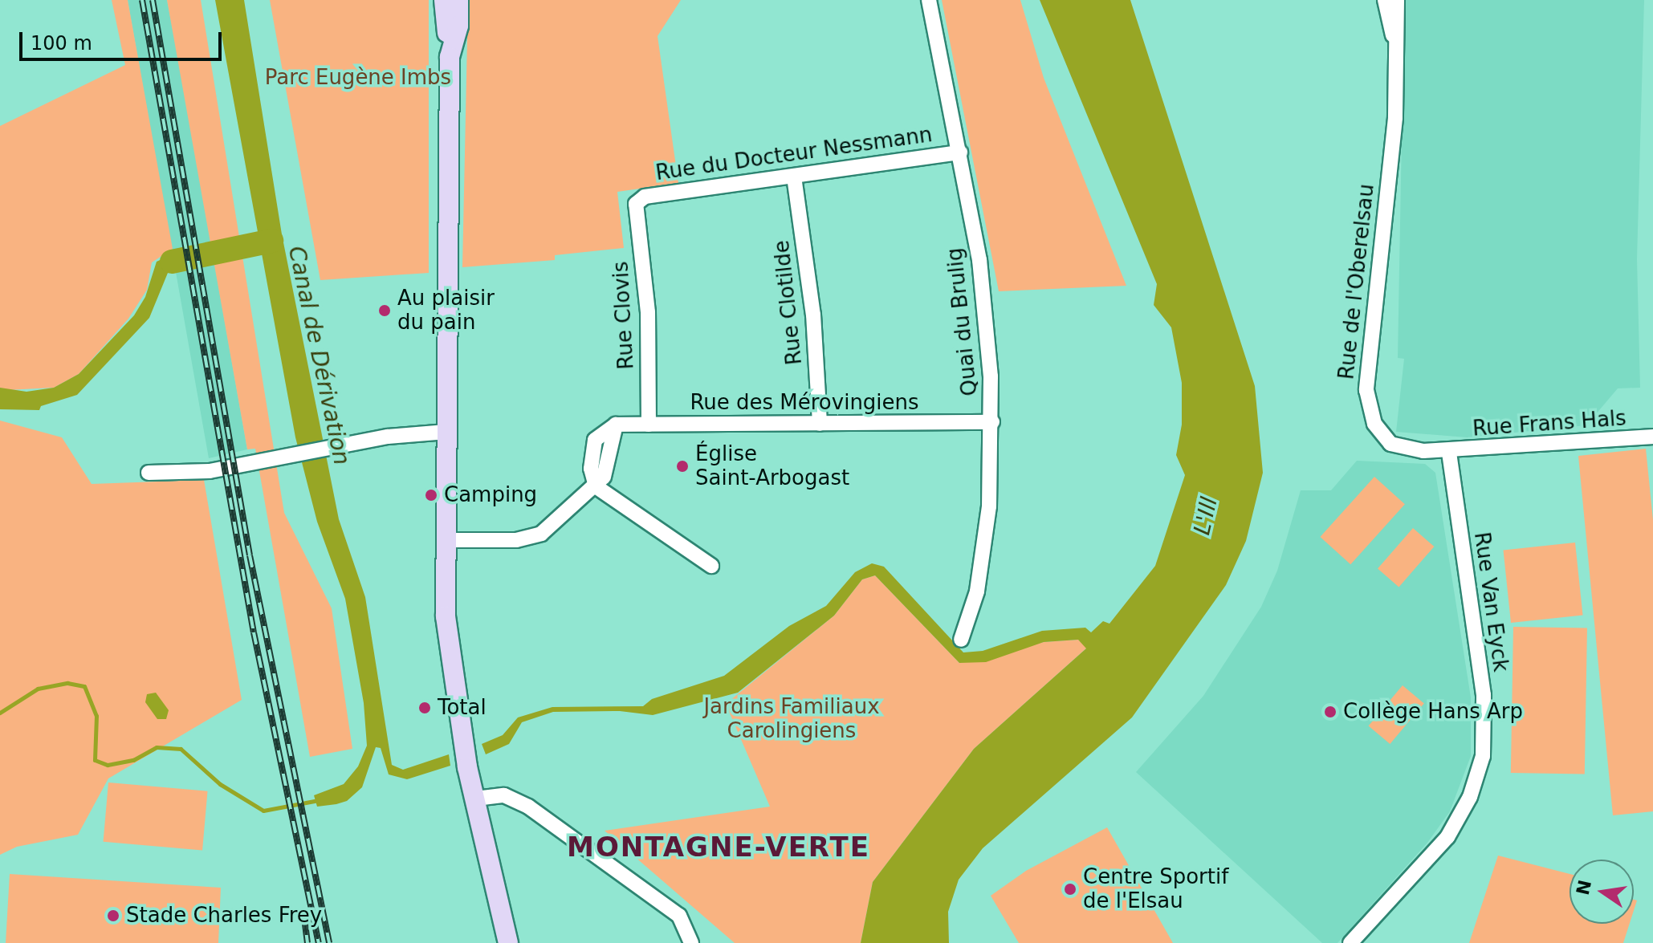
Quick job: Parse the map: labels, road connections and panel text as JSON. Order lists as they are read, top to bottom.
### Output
{
  "streets": {
    "street": [
      "Rue du Docteur Nessmann",
      "Rue de l'Oberelsau",
      "Rue Clotilde",
      "Rue Clovis",
      "Quai du Brulig",
      "Rue des Mérovingiens",
      "Rue Frans Hals",
      "Rue Van Eyck"
    ]
  },
  "crossings": [
    ["Rue du Docteur Nessmann", "Rue Clotilde"],
    ["Rue du Docteur Nessmann", "Rue Clovis"],
    ["Rue du Docteur Nessmann", "Quai du Brulig"],
    ["Rue de l'Oberelsau", "Rue Frans Hals"],
    ["Rue de l'Oberelsau", "Rue Van Eyck"],
    ["Rue Clotilde", "Rue des Mérovingiens"],
    ["Rue Clovis", "Rue des Mérovingiens"],
    ["Quai du Brulig", "Rue des Mérovingiens"],
    ["Rue Frans Hals", "Rue Van Eyck"]
  ],
  "districts": ["MONTAGNE-VERTE"],
  "water": ["Canal de Dérivation", "L'Ill"],
  "parks": ["Parc Eugène Imbs", "Jardins Familiaux Carolingiens"],
  "places": [
    "Au plaisir du pain",
    "Église Saint-Arbogast",
    "Camping",
    "Total",
    "Collège Hans Arp",
    "Centre Sportif de l'Elsau",
    "Stade Charles Frey"
  ],
  "scale_bar": "100 m",
  "north": "left"
}
